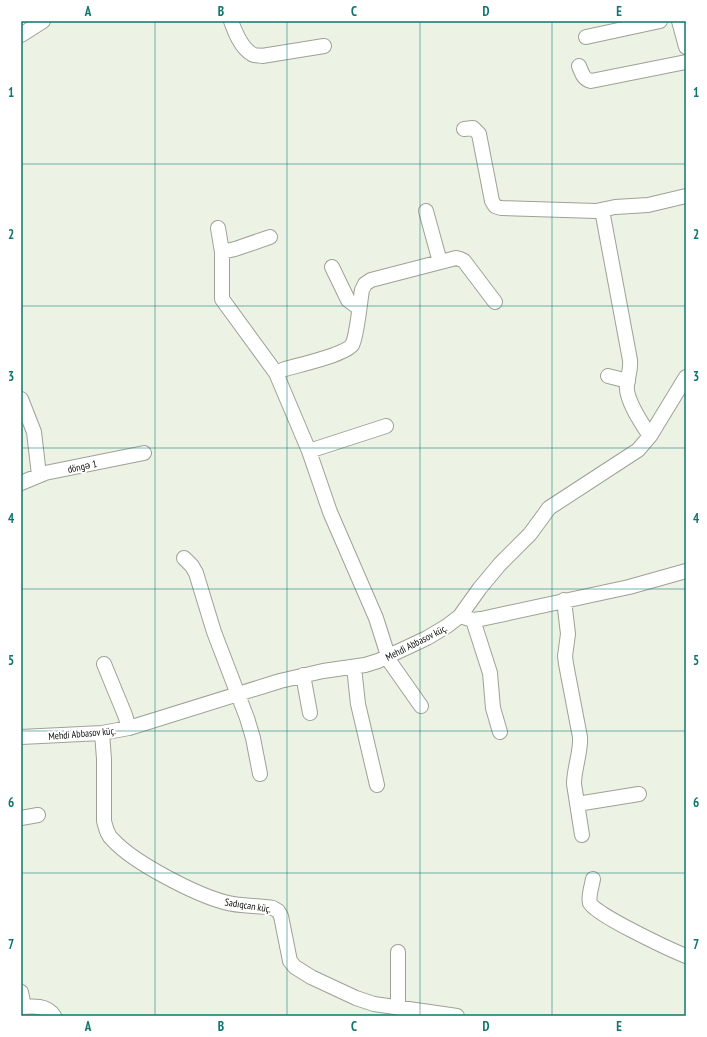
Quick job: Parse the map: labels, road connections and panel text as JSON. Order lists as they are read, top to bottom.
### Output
{
  "streets": {
    "street": ["döngə 1", "Mehdi Abbasov küç.", "Sadıqcan küç."]
  },
  "crossings": [
    ["Mehdi Abbasov küç.", "Sadıqcan küç."]
  ],
  "grid": {
    "columns": [
      "A",
      "B",
      "C",
      "D",
      "E"
    ],
    "rows": [
      "1",
      "2",
      "3",
      "4",
      "5",
      "6",
      "7"
    ]
  }
}
